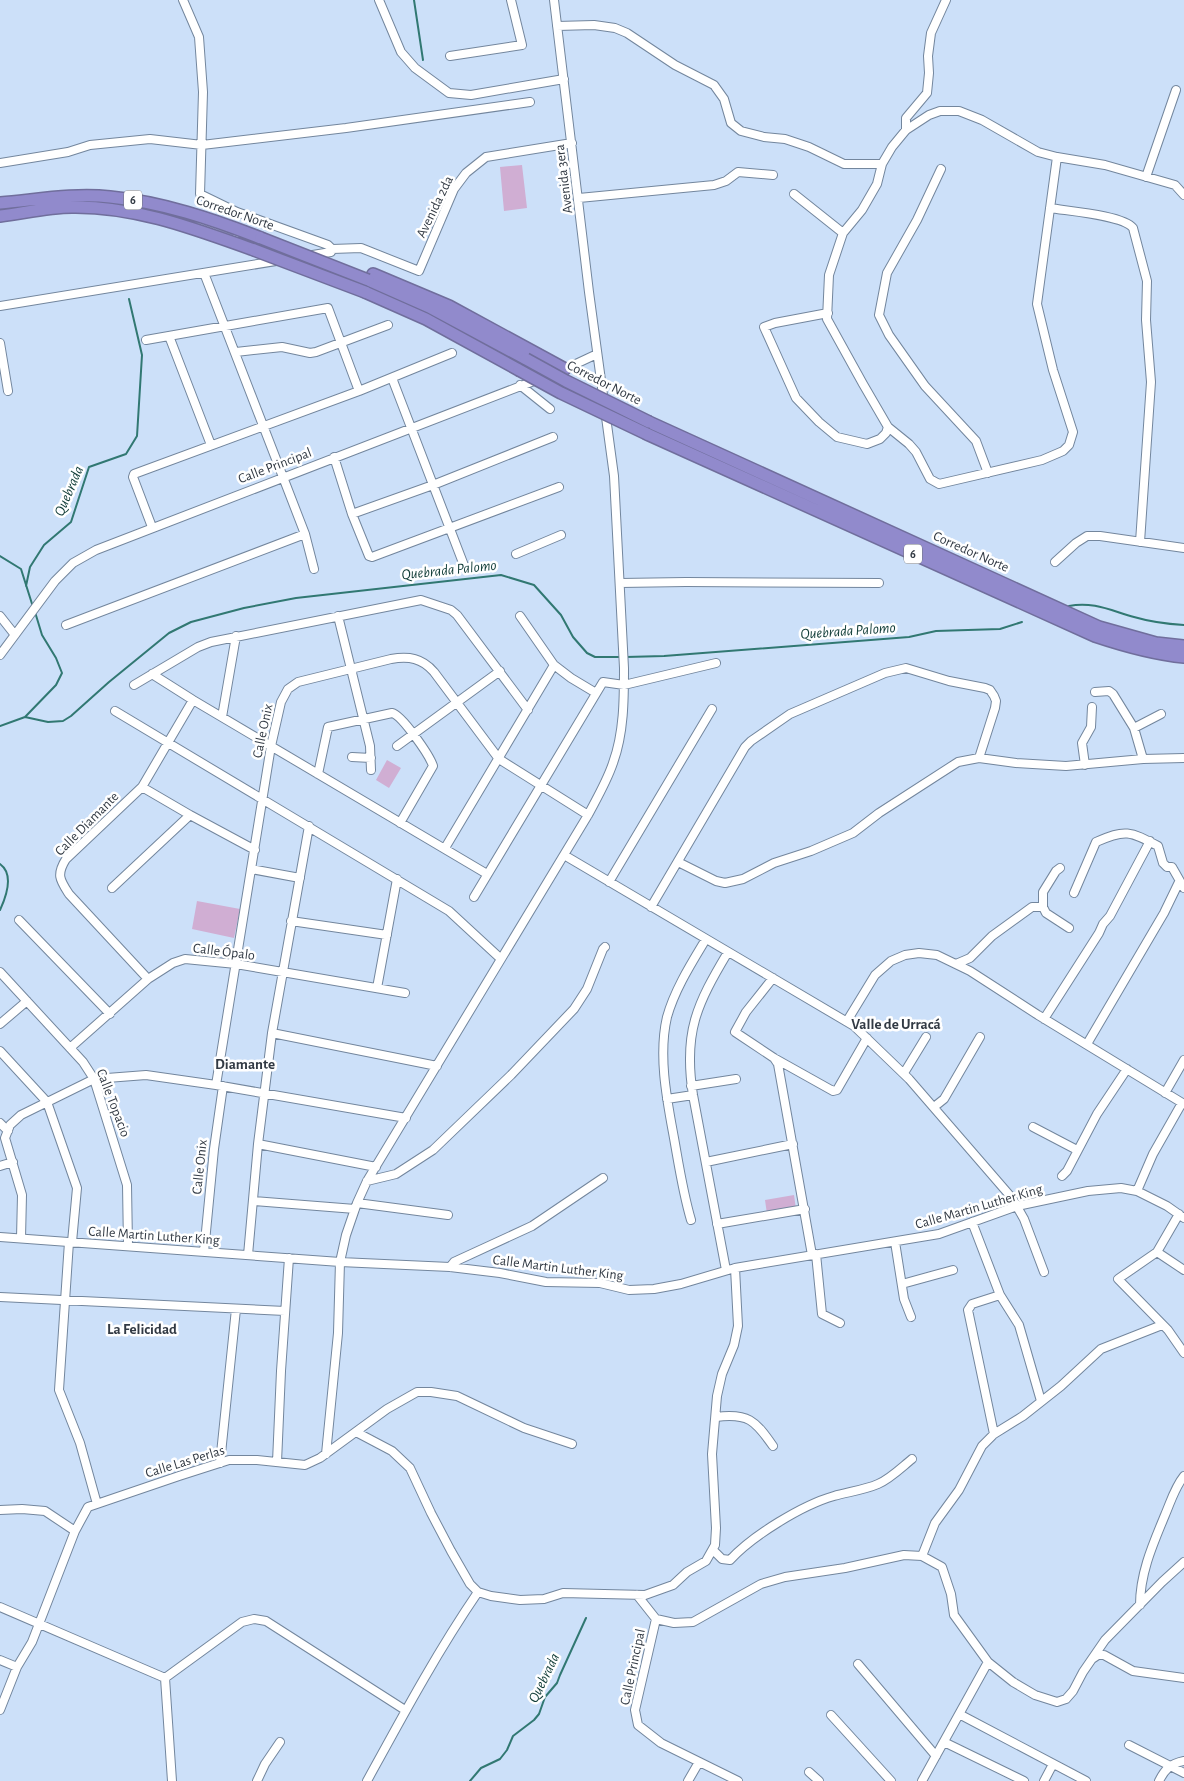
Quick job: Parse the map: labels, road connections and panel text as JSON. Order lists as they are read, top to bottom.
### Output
{
  "streets": {
    "highway": ["6", "Corredor Norte"],
    "street": [
      "Avenida 3era",
      "Avenida 2da",
      "Calle Principal",
      "Calle Onix",
      "Calle Diamante",
      "Calle Ópalo",
      "Calle Topacio",
      "Calle Martin Luther King",
      "Calle Las Perlas"
    ]
  },
  "crossings": [
    ["Avenida 3era", "Avenida 2da"],
    ["Avenida 3era", "Calle Principal"],
    ["Avenida 3era", "Calle Onix"],
    ["Avenida 3era", "Calle Martin Luther King"],
    ["Avenida 3era", "Calle Las Perlas"],
    ["Calle Onix", "Calle Ópalo"],
    ["Calle Onix", "Calle Martin Luther King"],
    ["Calle Diamante", "Calle Ópalo"],
    ["Calle Ópalo", "Calle Topacio"],
    ["Calle Topacio", "Calle Martin Luther King"]
  ],
  "districts": ["Valle de Urracá", "Diamante", "La Felicidad"],
  "water": ["Quebrada", "Quebrada Palomo"]
}
